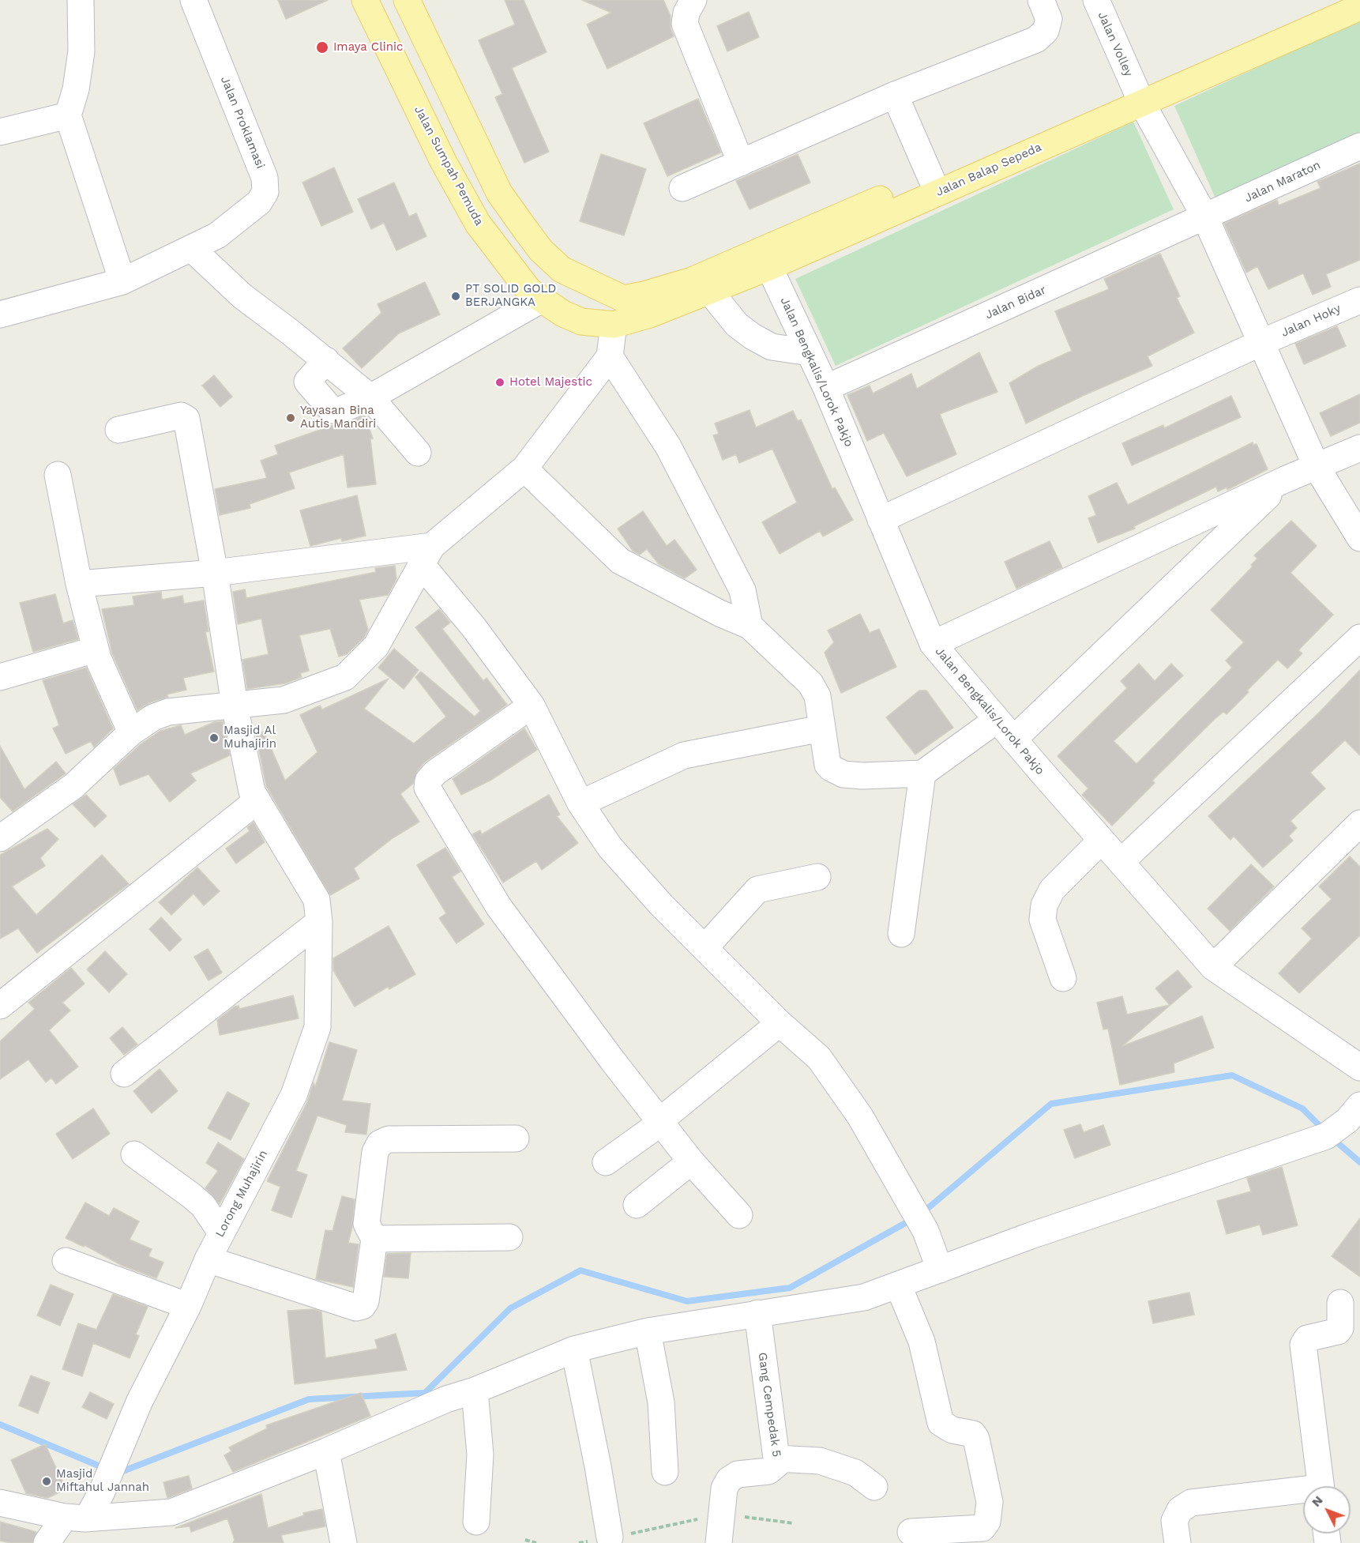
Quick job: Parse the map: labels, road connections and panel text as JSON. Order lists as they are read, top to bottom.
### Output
{
  "streets": {
    "main road": ["Jalan Sumpah Pemuda", "Jalan Balap Sepeda"],
    "street": [
      "Jalan Volley",
      "Jalan Proklamasi",
      "Jalan Maraton",
      "Jalan Bidar",
      "Jalan Hoky",
      "Jalan Bengkalis/Lorok Pakjo",
      "Lorong Muhajirin",
      "Gang Cempedak 5"
    ]
  },
  "crossings": [
    ["Jalan Volley", "Jalan Balap Sepeda"],
    ["Jalan Volley", "Jalan Maraton"],
    ["Jalan Volley", "Jalan Bidar"],
    ["Jalan Volley", "Jalan Hoky"],
    ["Jalan Sumpah Pemuda", "Jalan Balap Sepeda"],
    ["Jalan Balap Sepeda", "Jalan Bengkalis/Lorok Pakjo"],
    ["Jalan Maraton", "Jalan Bidar"],
    ["Jalan Bidar", "Jalan Bengkalis/Lorok Pakjo"],
    ["Jalan Hoky", "Jalan Bengkalis/Lorok Pakjo"]
  ],
  "places": [
    "Imaya Clinic",
    "PT SOLID GOLD BERJANGKA",
    "Hotel Majestic",
    "Yayasan Bina Autis Mandiri",
    "Masjid Al Muhajirin",
    "Masjid Miftahul Jannah"
  ],
  "north": "top left"
}
